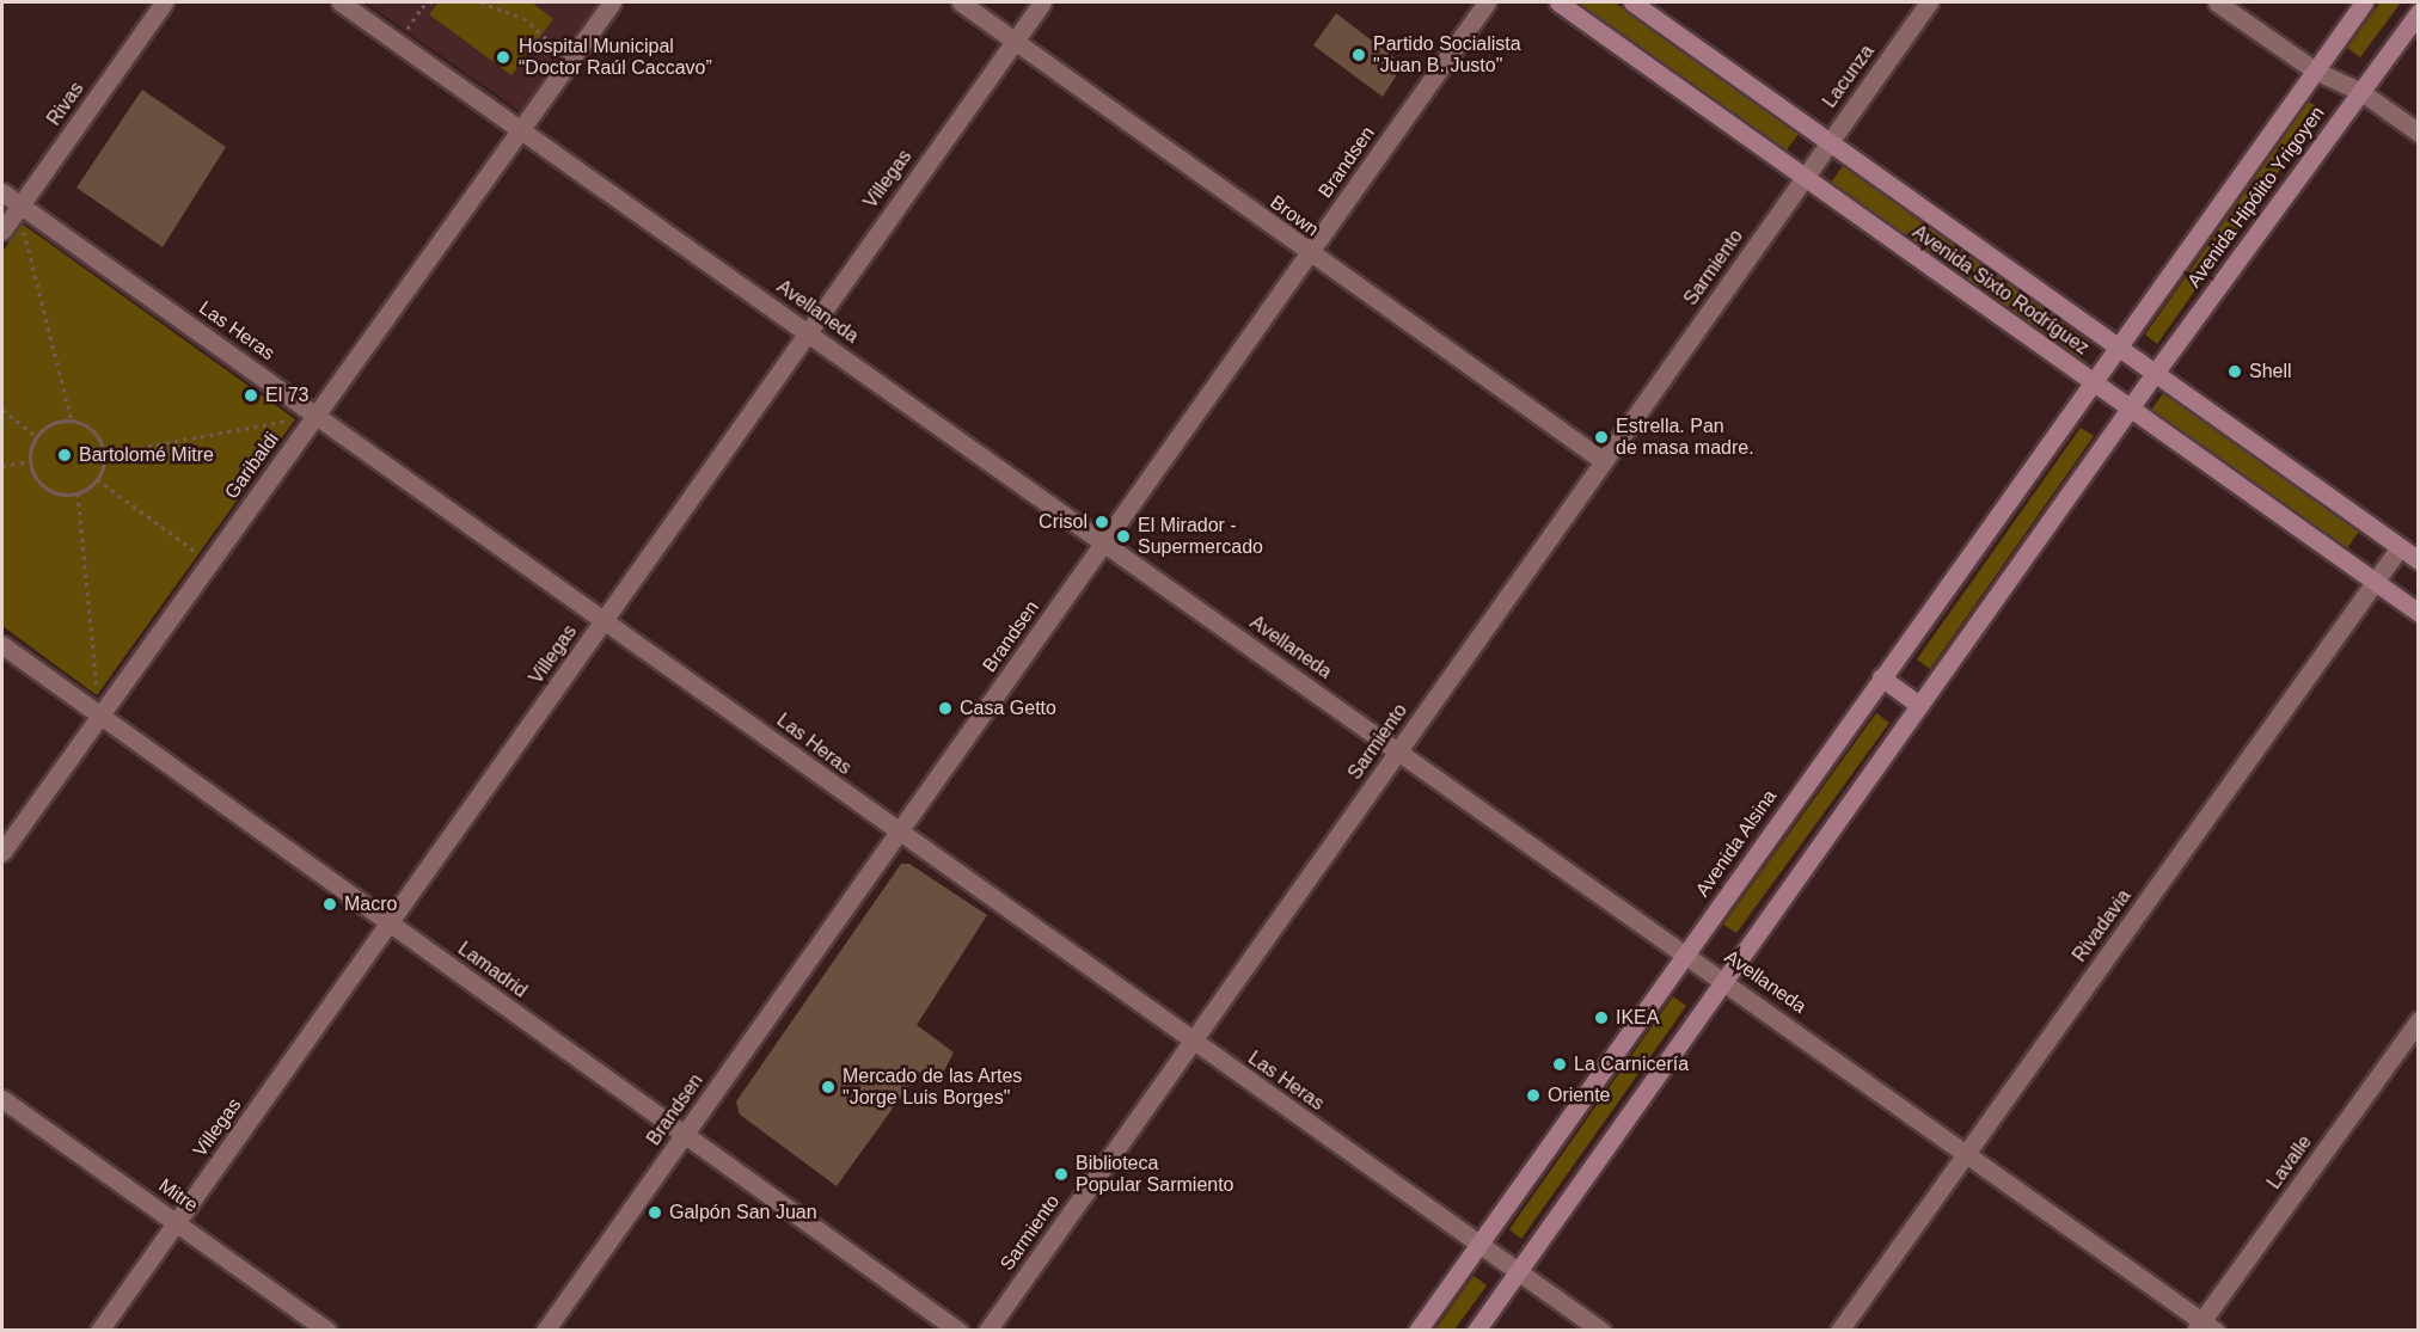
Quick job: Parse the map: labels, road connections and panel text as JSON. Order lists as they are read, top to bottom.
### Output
{
  "streets": {
    "main road": ["Avenida Hipólito Yrigoyen", "Avenida Sixto Rodríguez", "Avenida Alsina"],
    "street": [
      "Lacunza",
      "Rivas",
      "Brandsen",
      "Villegas",
      "Brown",
      "Sarmiento",
      "Avellaneda",
      "Las Heras",
      "Garibaldi",
      "Rivadavia",
      "Lamadrid",
      "Lavalle",
      "Mitre"
    ]
  },
  "crossings": [
    ["Lacunza", "Sarmiento"],
    ["Lacunza", "Avenida Sixto Rodríguez"],
    ["Rivas", "Las Heras"],
    ["Brandsen", "Brown"],
    ["Brandsen", "Avellaneda"],
    ["Brandsen", "Las Heras"],
    ["Brandsen", "Lamadrid"],
    ["Villegas", "Brown"],
    ["Villegas", "Avellaneda"],
    ["Villegas", "Las Heras"],
    ["Villegas", "Lamadrid"],
    ["Villegas", "Mitre"],
    ["Avenida Hipólito Yrigoyen", "Avenida Sixto Rodríguez"],
    ["Avenida Hipólito Yrigoyen", "Avenida Alsina"],
    ["Brown", "Sarmiento"],
    ["Sarmiento", "Avenida Sixto Rodríguez"],
    ["Sarmiento", "Avellaneda"],
    ["Sarmiento", "Las Heras"],
    ["Avenida Sixto Rodríguez", "Avenida Alsina"],
    ["Avenida Sixto Rodríguez", "Rivadavia"],
    ["Avellaneda", "Garibaldi"],
    ["Avellaneda", "Avenida Alsina"],
    ["Avellaneda", "Rivadavia"],
    ["Avellaneda", "Lavalle"],
    ["Las Heras", "Garibaldi"],
    ["Las Heras", "Avenida Alsina"],
    ["Garibaldi", "Lamadrid"]
  ],
  "places": [
    "Partido Socialista \"Juan B. Justo\"",
    "Hospital Municipal “Doctor Raúl Caccavo”",
    "Shell",
    "El 73",
    "Estrella. Pan de masa madre.",
    "Bartolomé Mitre",
    "Crisol",
    "El Mirador - Supermercado",
    "Casa Getto",
    "Macro",
    "IKEA",
    "La Carnicería",
    "Mercado de las Artes \"Jorge Luis Borges\"",
    "Oriente",
    "Biblioteca Popular Sarmiento",
    "Galpón San Juan"
  ]
}
